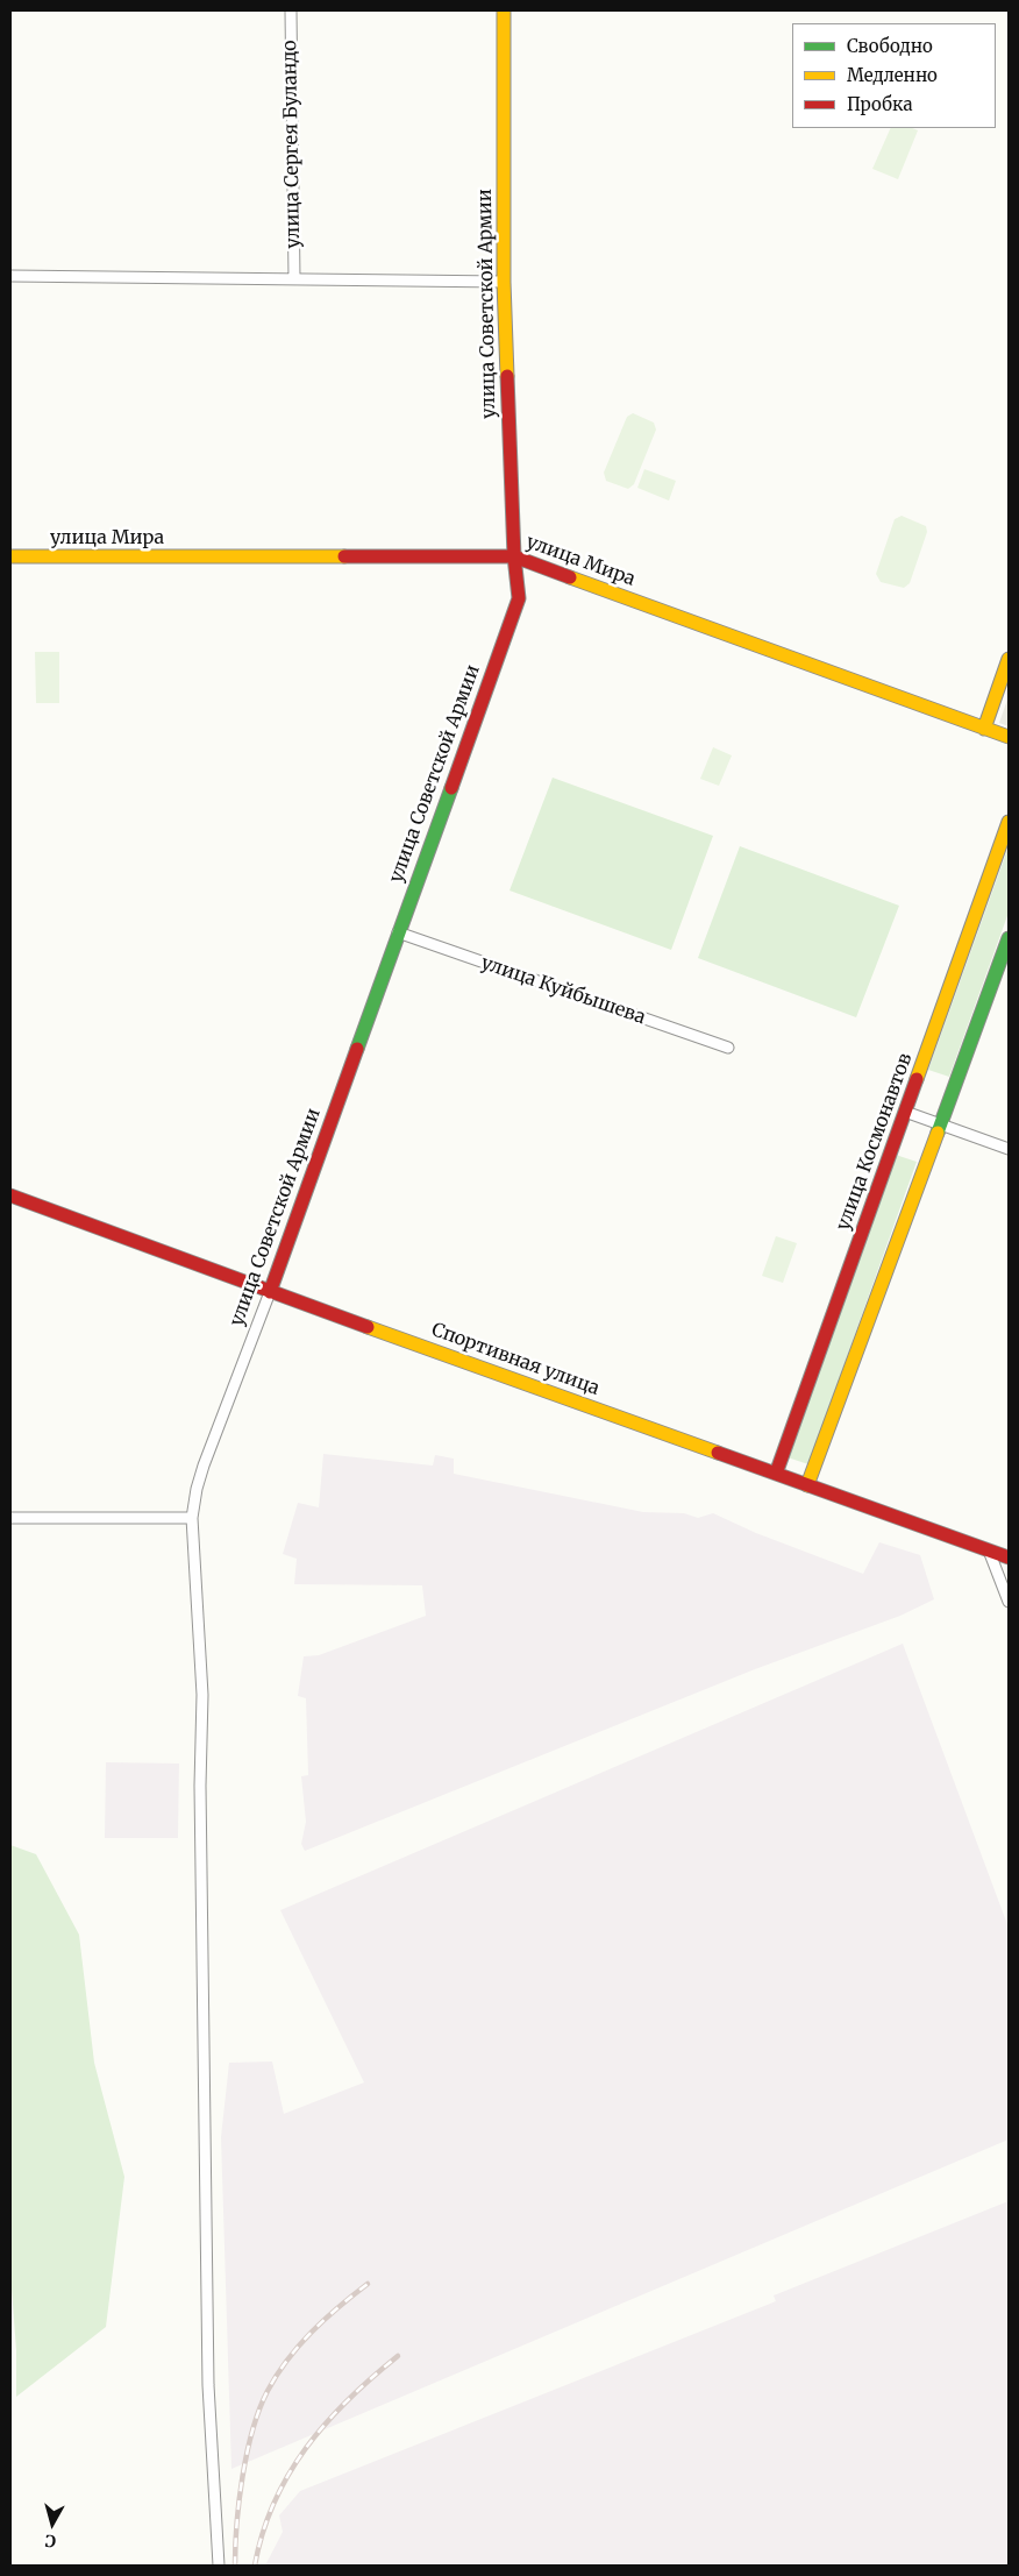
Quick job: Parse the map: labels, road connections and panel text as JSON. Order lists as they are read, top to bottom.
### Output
{
  "streets": {
    "street": [
      "улица Сергея Буландо",
      "улица Советской Армии",
      "улица Мира",
      "улица Куйбышева",
      "улица Космонавтов",
      "Спортивная улица"
    ]
  },
  "crossings": [
    ["улица Советской Армии", "улица Мира"],
    ["улица Советской Армии", "улица Куйбышева"],
    ["улица Советской Армии", "Спортивная улица"],
    ["улица Космонавтов", "Спортивная улица"]
  ],
  "legend": ["Свободно", "Медленно", "Пробка"],
  "north": "bottom"
}
